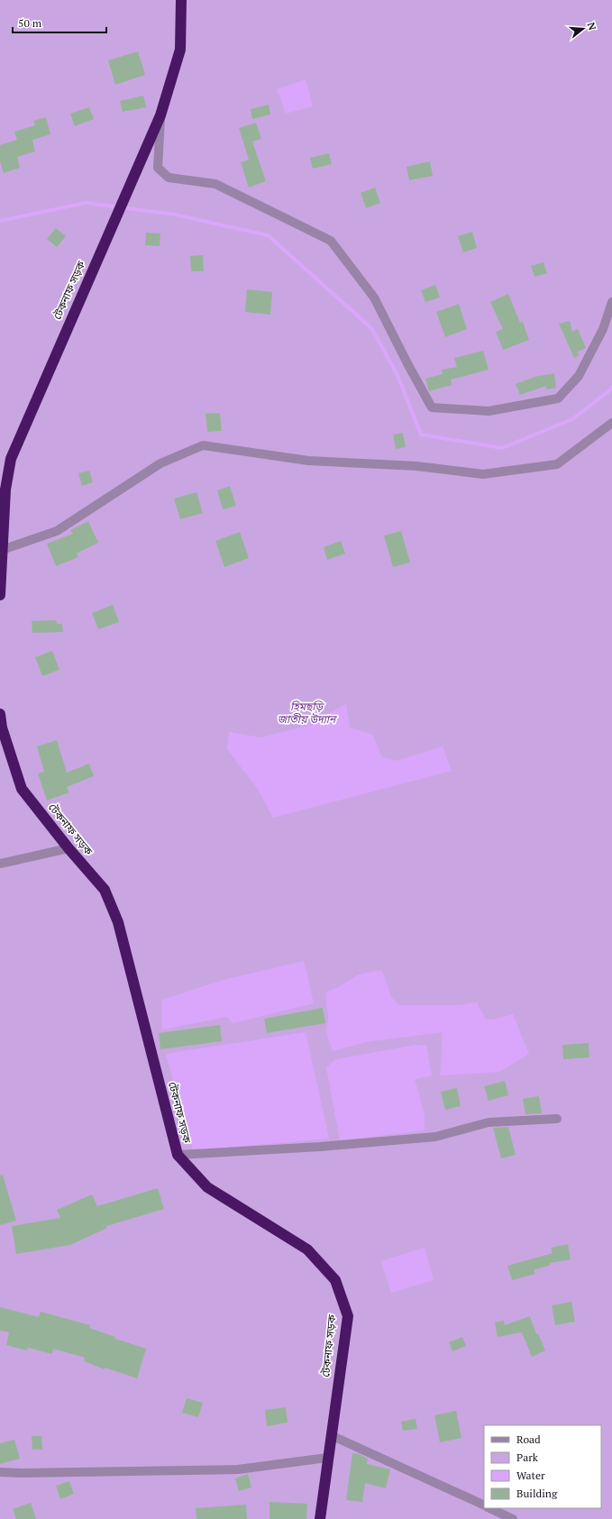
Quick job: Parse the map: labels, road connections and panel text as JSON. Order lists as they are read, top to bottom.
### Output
{
  "streets": {
    "highway": ["টেকনাফ সড়ক"]
  },
  "parks": ["হিমছড়ি জাতীয় উদ্যান"],
  "legend": [
    "Road",
    "Park",
    "Water",
    "Building"
  ],
  "scale_bar": "50 m",
  "north": "right"
}
